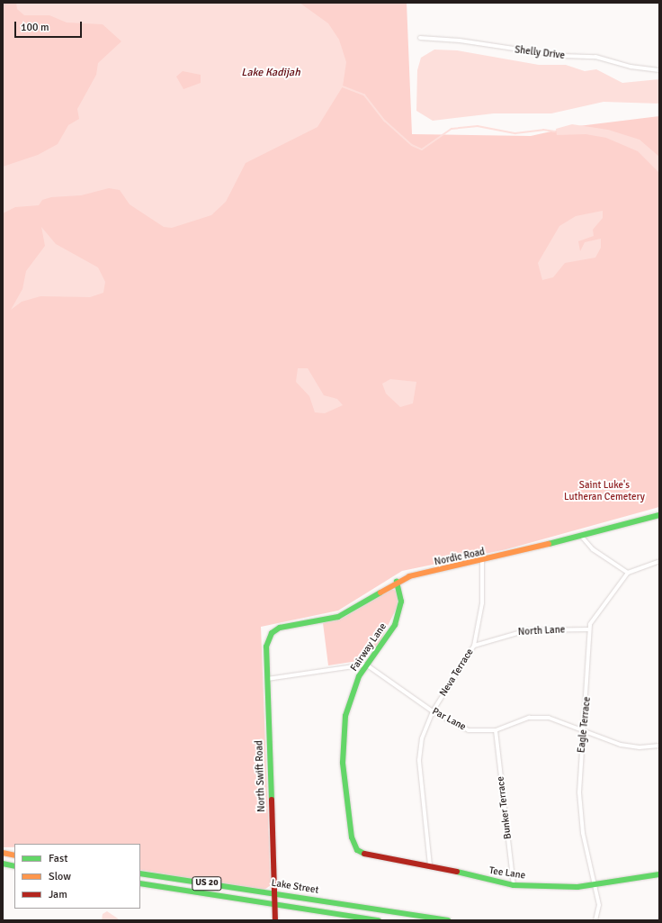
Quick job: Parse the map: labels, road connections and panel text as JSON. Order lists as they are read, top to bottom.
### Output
{
  "streets": {
    "street": [
      "Shelly Drive",
      "Nordic Road",
      "North Lane",
      "Fairway Lane",
      "Neva Terrace",
      "Par Lane",
      "Eagle Terrace",
      "North Swift Road",
      "Bunker Terrace",
      "Tee Lane",
      "US 20",
      "Lake Street"
    ]
  },
  "crossings": [
    ["Nordic Road", "Fairway Lane"],
    ["Nordic Road", "Neva Terrace"],
    ["Nordic Road", "North Swift Road"],
    ["North Lane", "Neva Terrace"],
    ["North Lane", "Eagle Terrace"],
    ["Fairway Lane", "Par Lane"],
    ["Fairway Lane", "Tee Lane"],
    ["Neva Terrace", "Par Lane"],
    ["Neva Terrace", "Tee Lane"],
    ["Par Lane", "Eagle Terrace"],
    ["Par Lane", "Bunker Terrace"],
    ["Eagle Terrace", "Tee Lane"],
    ["North Swift Road", "Lake Street"],
    ["Bunker Terrace", "Tee Lane"]
  ],
  "water": ["Lake Kadijah"],
  "parks": ["Saint Luke's Lutheran Cemetery"],
  "legend": ["Fast", "Slow", "Jam"],
  "scale_bar": "100 m"
}
